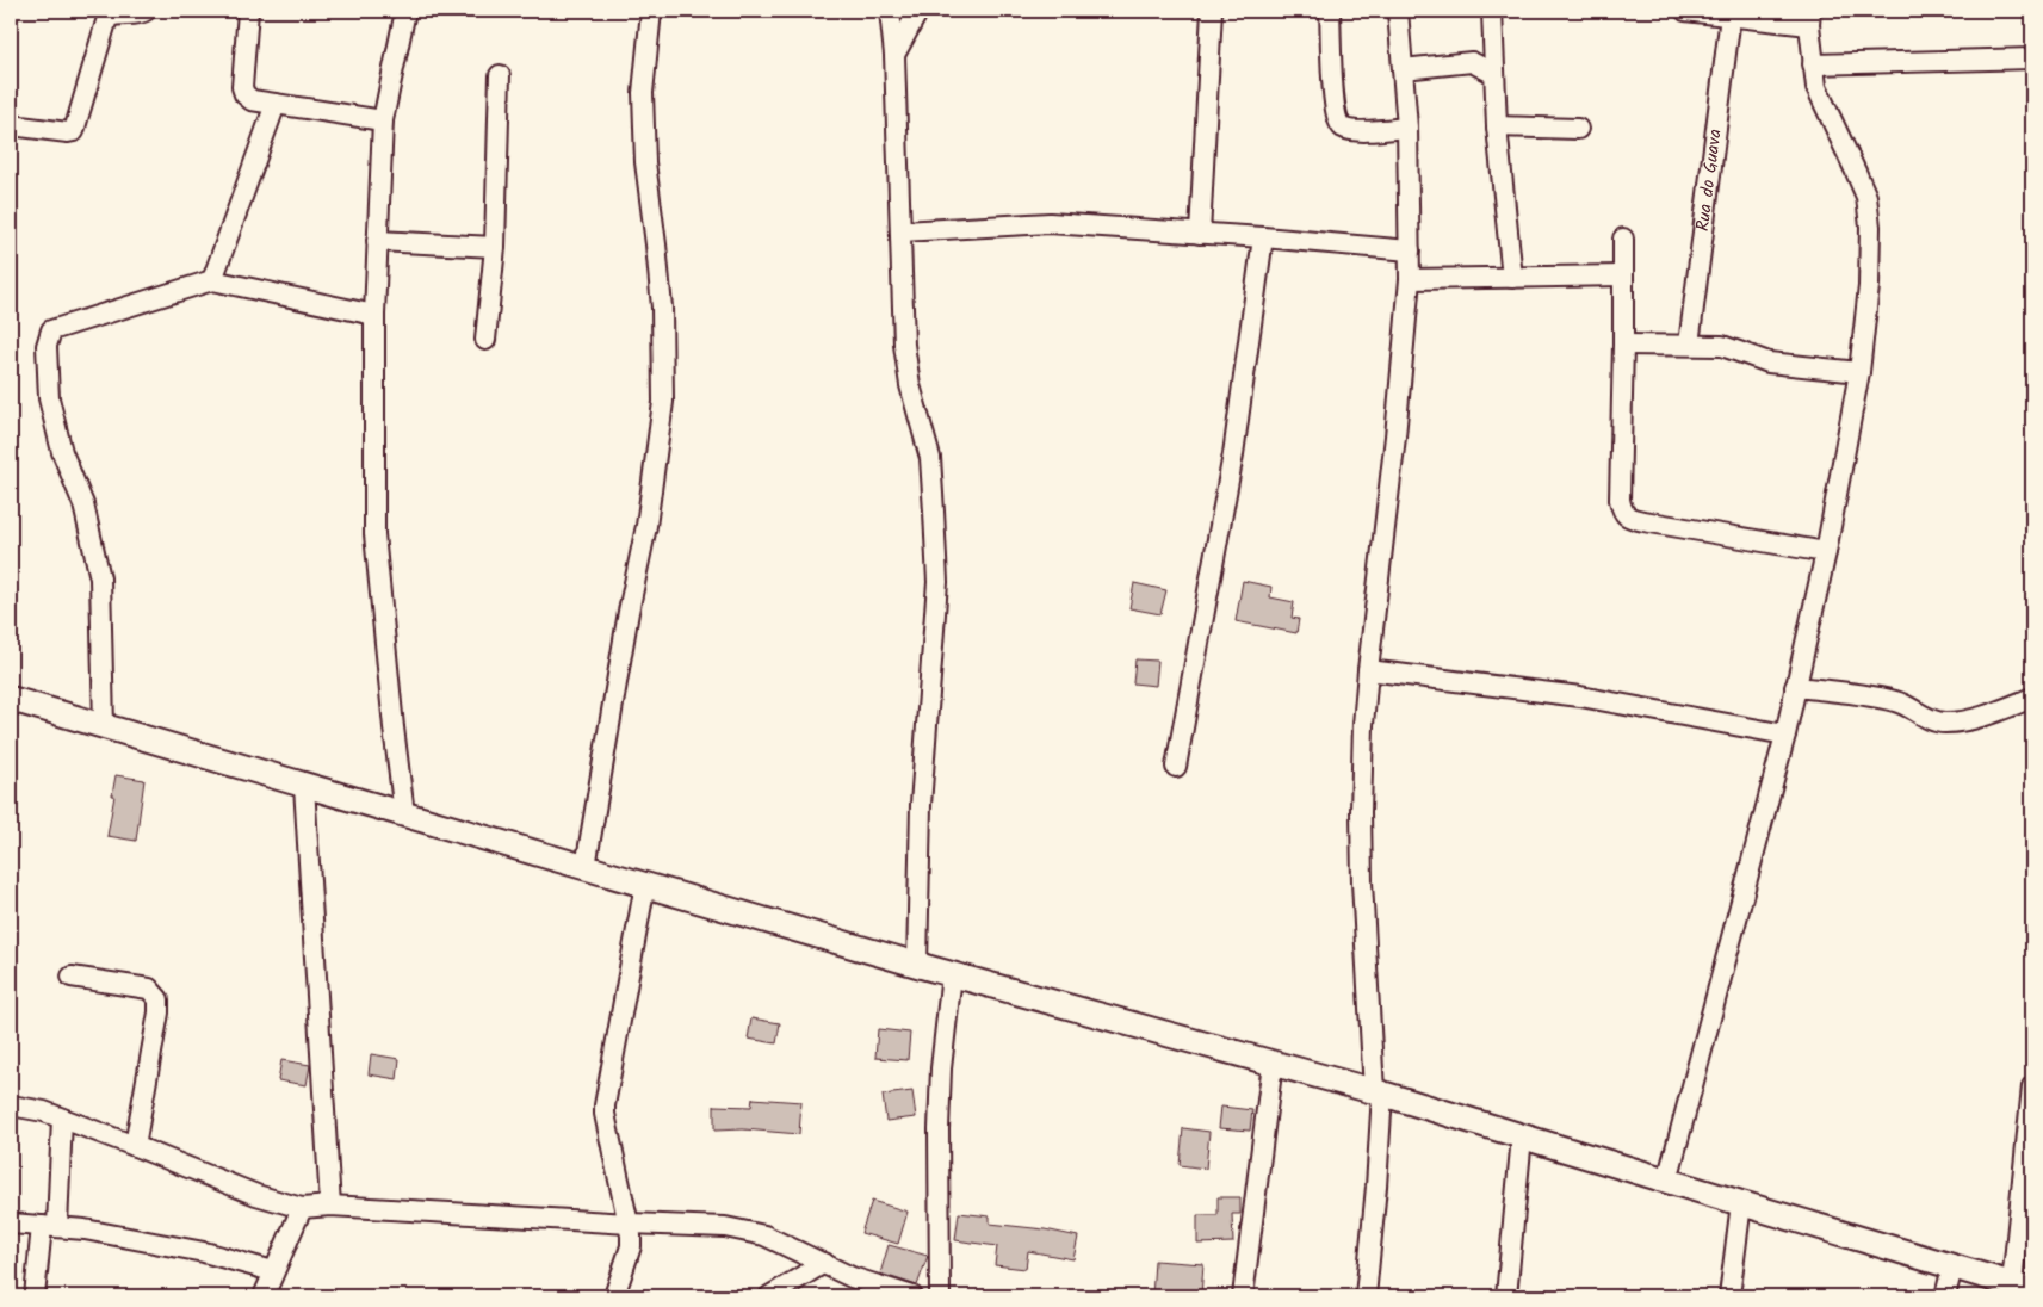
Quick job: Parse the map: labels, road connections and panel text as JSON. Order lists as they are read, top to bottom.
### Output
{
  "streets": {
    "street": ["Rua do Guava"]
  }
}
